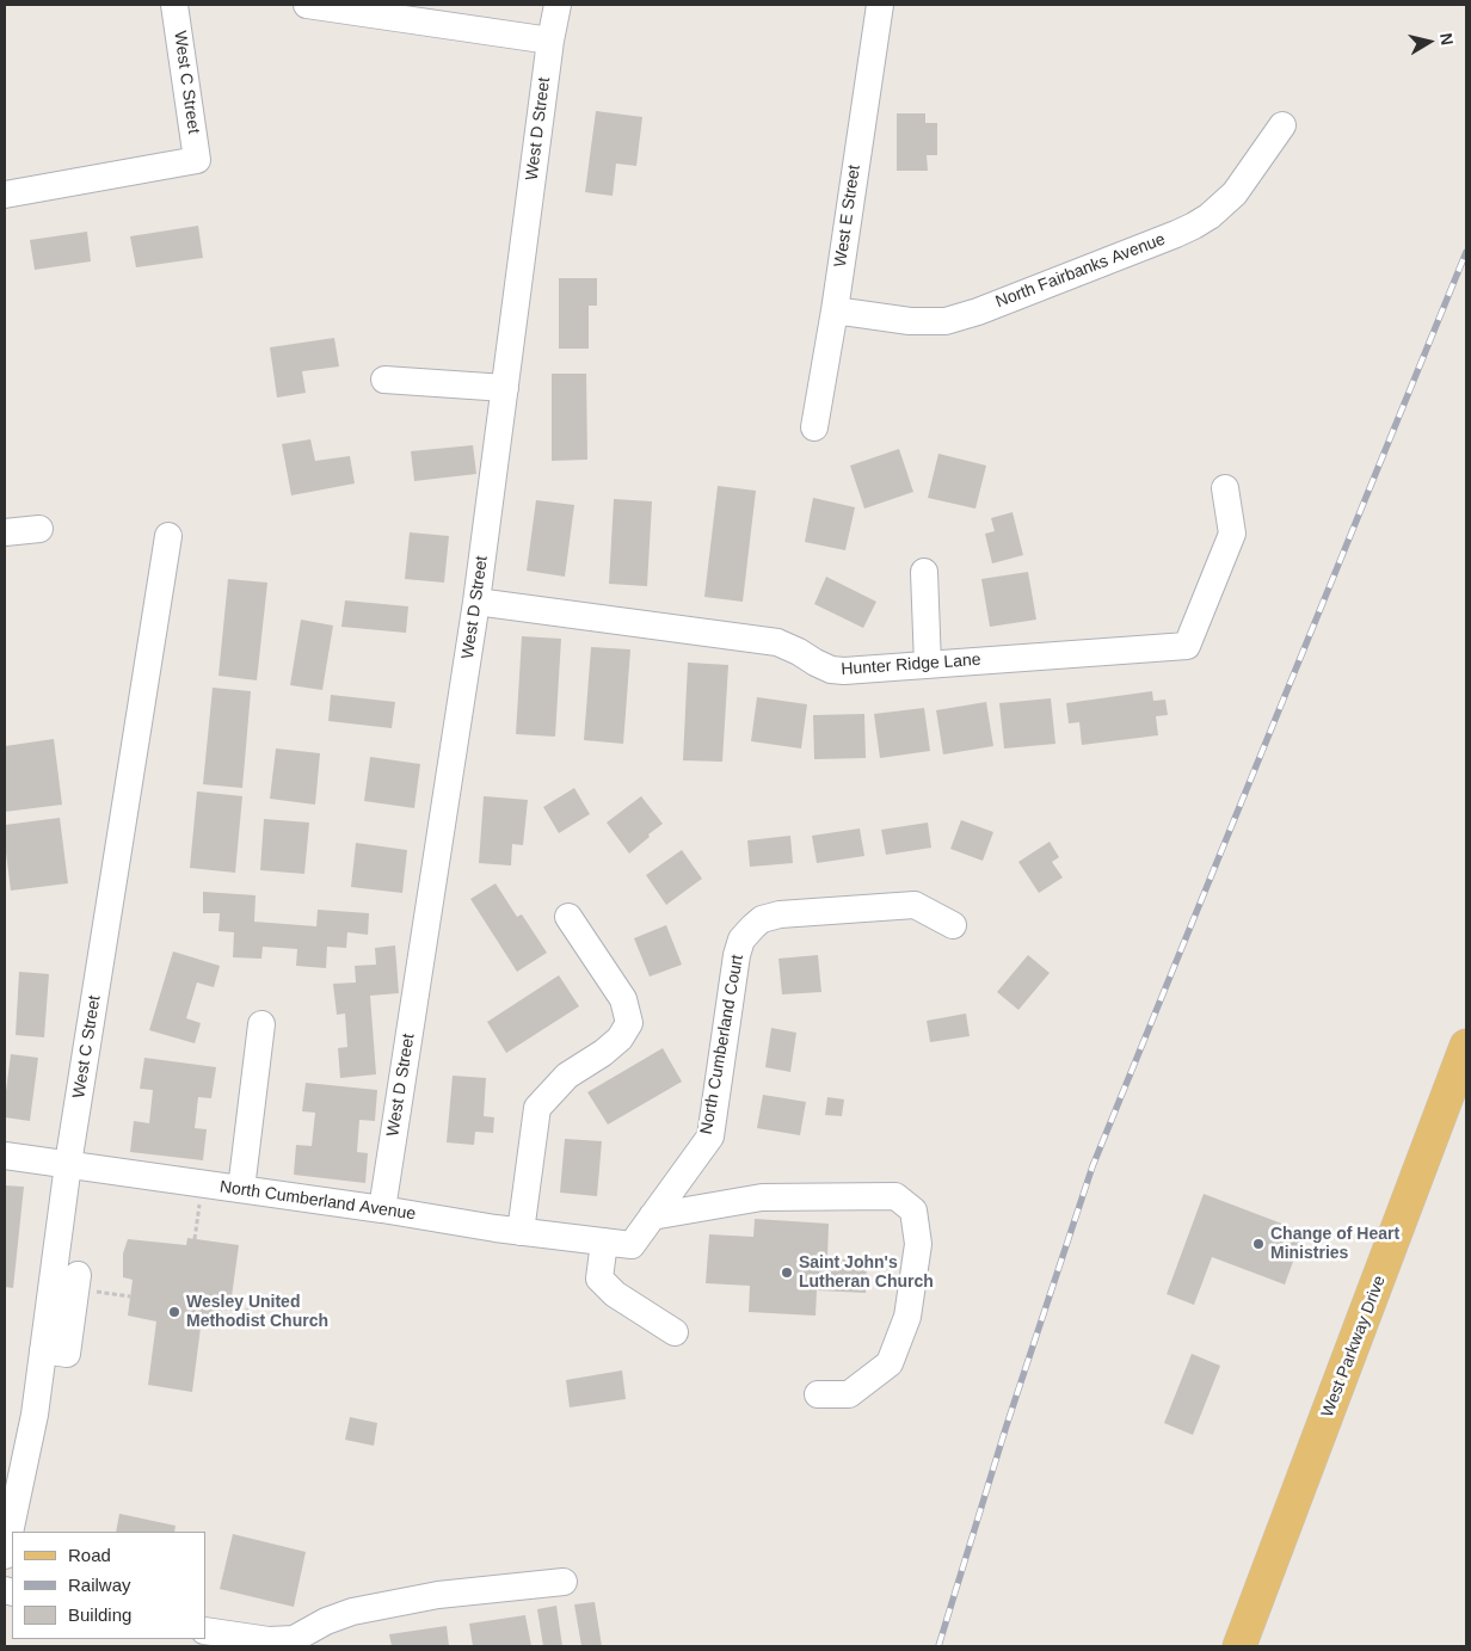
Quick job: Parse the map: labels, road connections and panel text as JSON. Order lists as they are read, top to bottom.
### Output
{
  "streets": {
    "main road": ["West Parkway Drive"],
    "street": [
      "West C Street",
      "West D Street",
      "West E Street",
      "North Fairbanks Avenue",
      "Hunter Ridge Lane",
      "North Cumberland Court",
      "North Cumberland Avenue"
    ]
  },
  "crossings": [
    ["West C Street", "North Cumberland Avenue"],
    ["West D Street", "Hunter Ridge Lane"],
    ["West D Street", "North Cumberland Avenue"],
    ["West E Street", "North Fairbanks Avenue"],
    ["North Cumberland Court", "North Cumberland Avenue"]
  ],
  "places": ["Change of Heart Ministries", "Saint John's Lutheran Church", "Wesley United Methodist Church"],
  "legend": ["Road", "Railway", "Building"],
  "north": "right"
}
